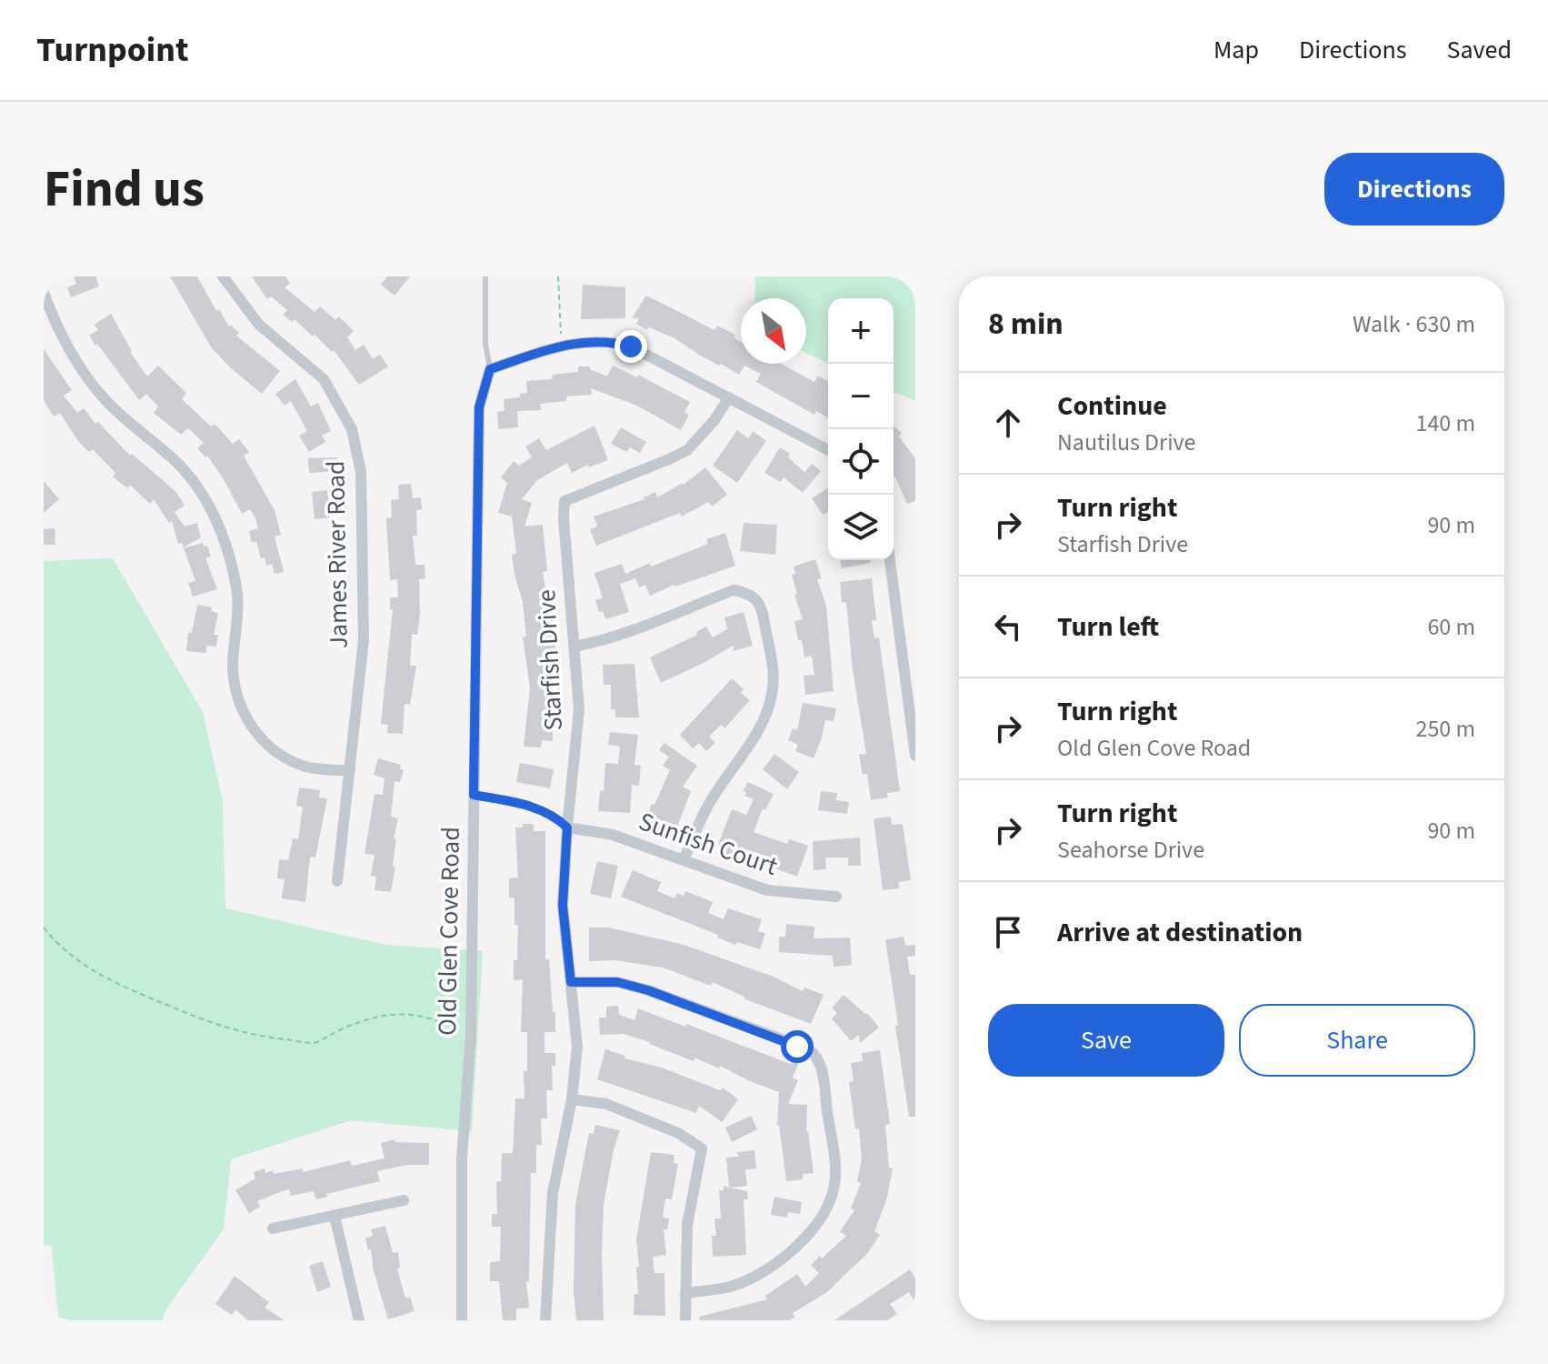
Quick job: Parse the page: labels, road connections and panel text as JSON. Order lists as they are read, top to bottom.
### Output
{
  "streets": {
    "street": [
      "James River Road",
      "Starfish Drive",
      "Sunfish Court",
      "Old Glen Cove Road"
    ]
  },
  "crossings": [
    ["Starfish Drive", "Sunfish Court"]
  ],
  "north": "bottom right",
  "page": {
    "header": "Turnpoint",
    "nav": ["Map", "Directions", "Saved"],
    "buttons": [
      "Directions",
      ["Save", "Share"]
    ],
    "title": "Find us",
    "heading": ["8 min", "Walk · 630 m"],
    "map_buttons": ["+", "−"],
    "list": [
      ["Continue", "Nautilus Drive", "140 m"],
      ["Turn right", "Starfish Drive", "90 m"],
      ["Turn left", "60 m"],
      ["Turn right", "Old Glen Cove Road", "250 m"],
      ["Turn right", "Seahorse Drive", "90 m"],
      "Arrive at destination"
    ]
  }
}
